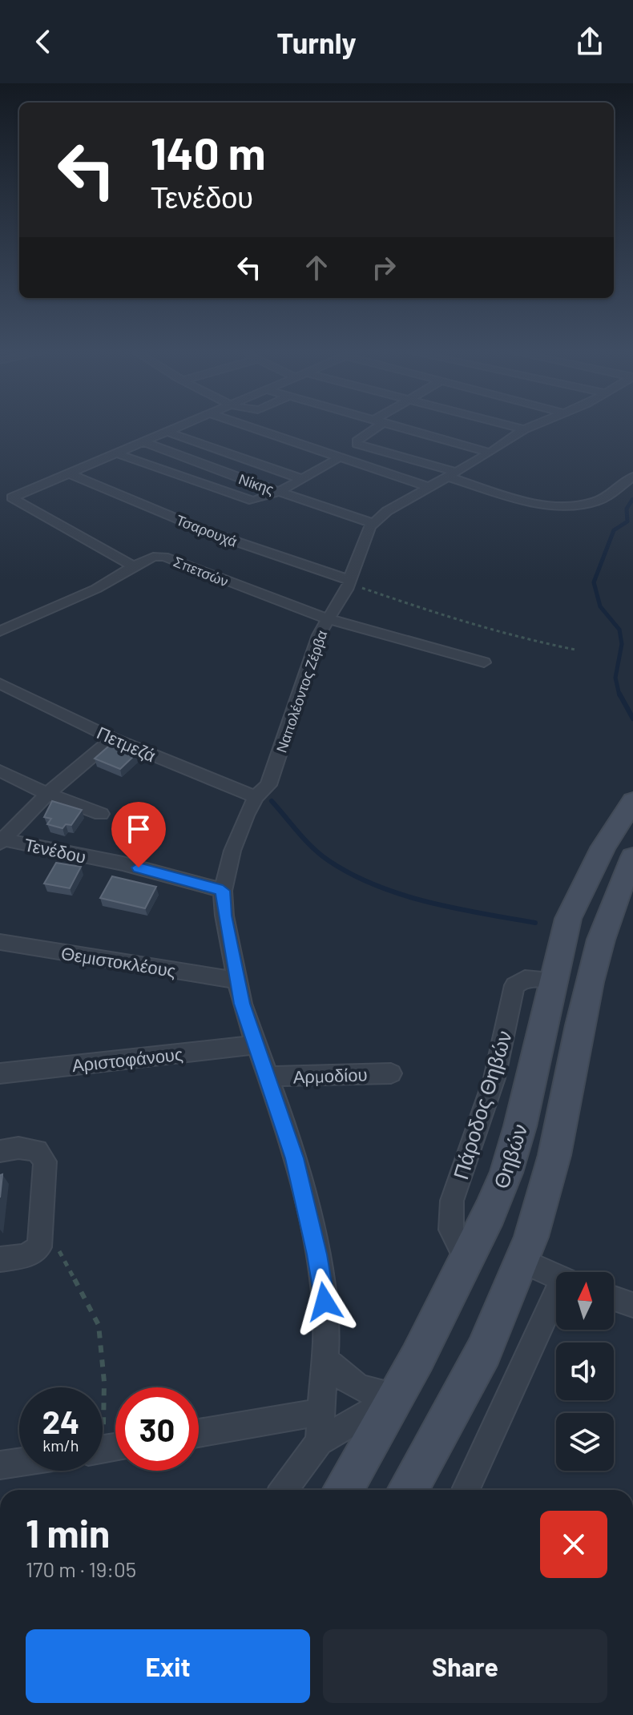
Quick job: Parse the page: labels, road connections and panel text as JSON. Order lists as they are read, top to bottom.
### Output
{
  "streets": {
    "main road": ["Θηβών"],
    "street": [
      "Νίκης",
      "Τσαρουχά",
      "Σπετσών",
      "Ναπολέοντος Ζέρβα",
      "Πετμεζά",
      "Τενέδου",
      "Θεμιστοκλέους",
      "Αριστοφάνους",
      "Αρμοδίου",
      "Πάροδος Θηβών"
    ]
  },
  "crossings": [
    ["Νίκης", "Ναπολέοντος Ζέρβα"],
    ["Τσαρουχά", "Ναπολέοντος Ζέρβα"],
    ["Σπετσών", "Ναπολέοντος Ζέρβα"],
    ["Ναπολέοντος Ζέρβα", "Πετμεζά"],
    ["Ναπολέοντος Ζέρβα", "Τενέδου"],
    ["Ναπολέοντος Ζέρβα", "Θεμιστοκλέους"],
    ["Ναπολέοντος Ζέρβα", "Αριστοφάνους"],
    ["Ναπολέοντος Ζέρβα", "Αρμοδίου"],
    ["Πάροδος Θηβών", "Θηβών"]
  ],
  "north": "top",
  "page": {
    "header": "Turnly",
    "turn": ["140 m", "Τενέδου"],
    "speed": "24 km/h",
    "limit": "30",
    "heading": ["1 min", "170 m · 19:05"],
    "buttons": ["Exit", "Share"]
  }
}
